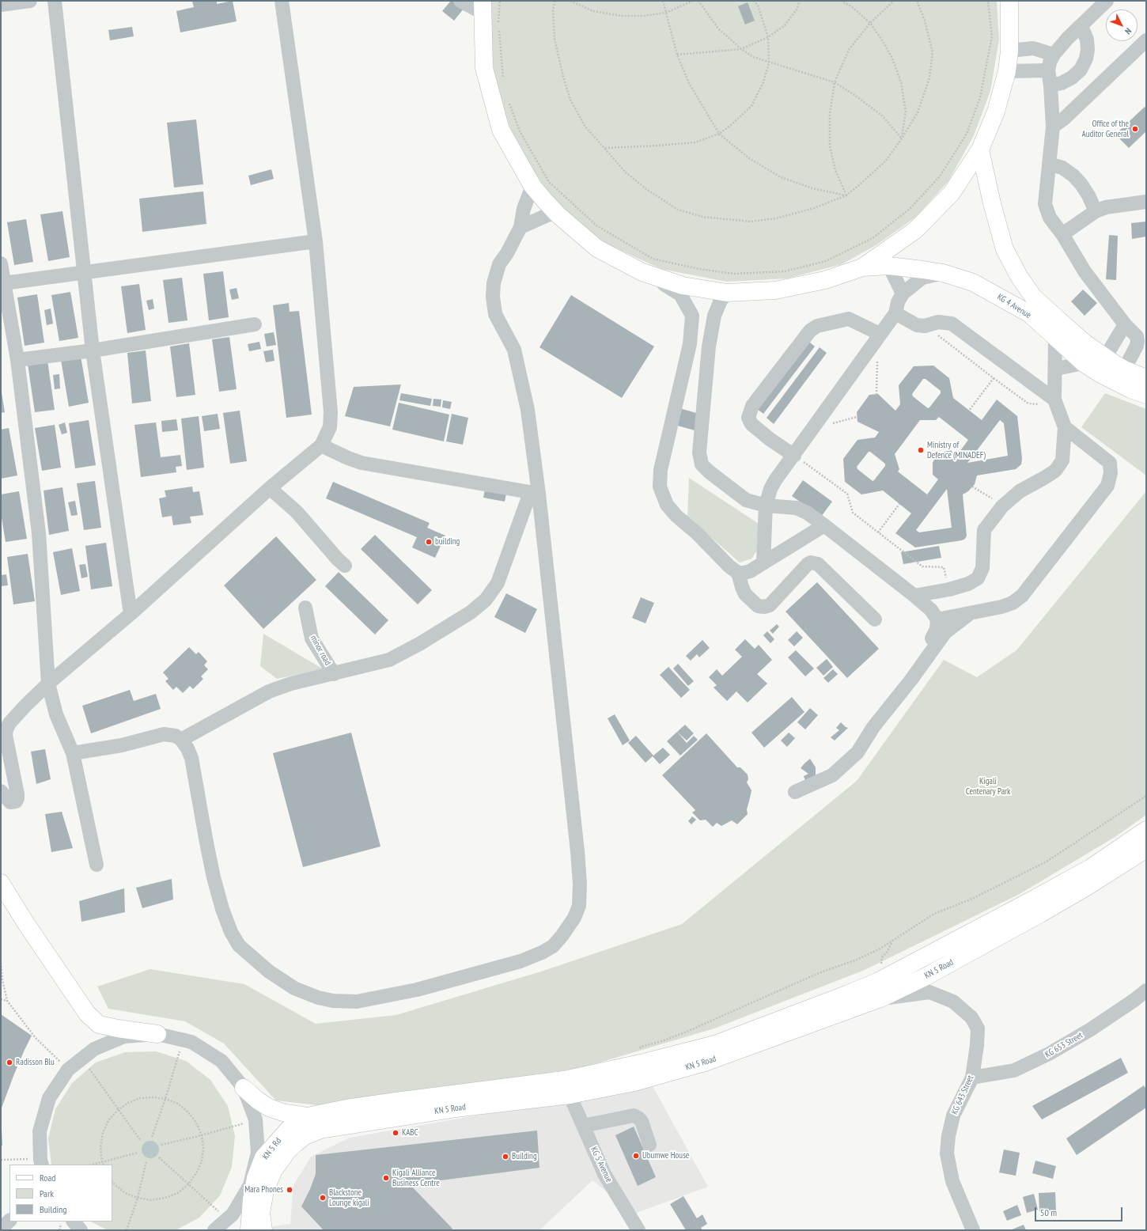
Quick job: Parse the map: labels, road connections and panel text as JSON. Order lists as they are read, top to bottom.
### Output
{
  "streets": {
    "main road": ["KG 4 Avenue", "KN 5 Road", "KN 5 Rd"],
    "street": [
      "minor road",
      "KG 653 Street",
      "KG 643 Street",
      "KG 5 Avenue"
    ]
  },
  "crossings": [
    ["KN 5 Road", "KG 643 Street"],
    ["KN 5 Road", "KN 5 Rd"],
    ["KN 5 Road", "KG 5 Avenue"],
    ["KG 653 Street", "KG 643 Street"]
  ],
  "parks": ["Kigali Centenary Park"],
  "places": [
    "Office of the Auditor General",
    "Ministry of Defence (MINADEF)",
    "building",
    "Radisson Blu",
    "KABC",
    "Ubumwe House",
    "Building",
    "Kigali Alliance Business Centre",
    "Mara Phones",
    "Blackstone Lounge kigali"
  ],
  "legend": ["Road", "Park", "Building"],
  "scale_bar": "50 m",
  "north": "bottom right"
}
